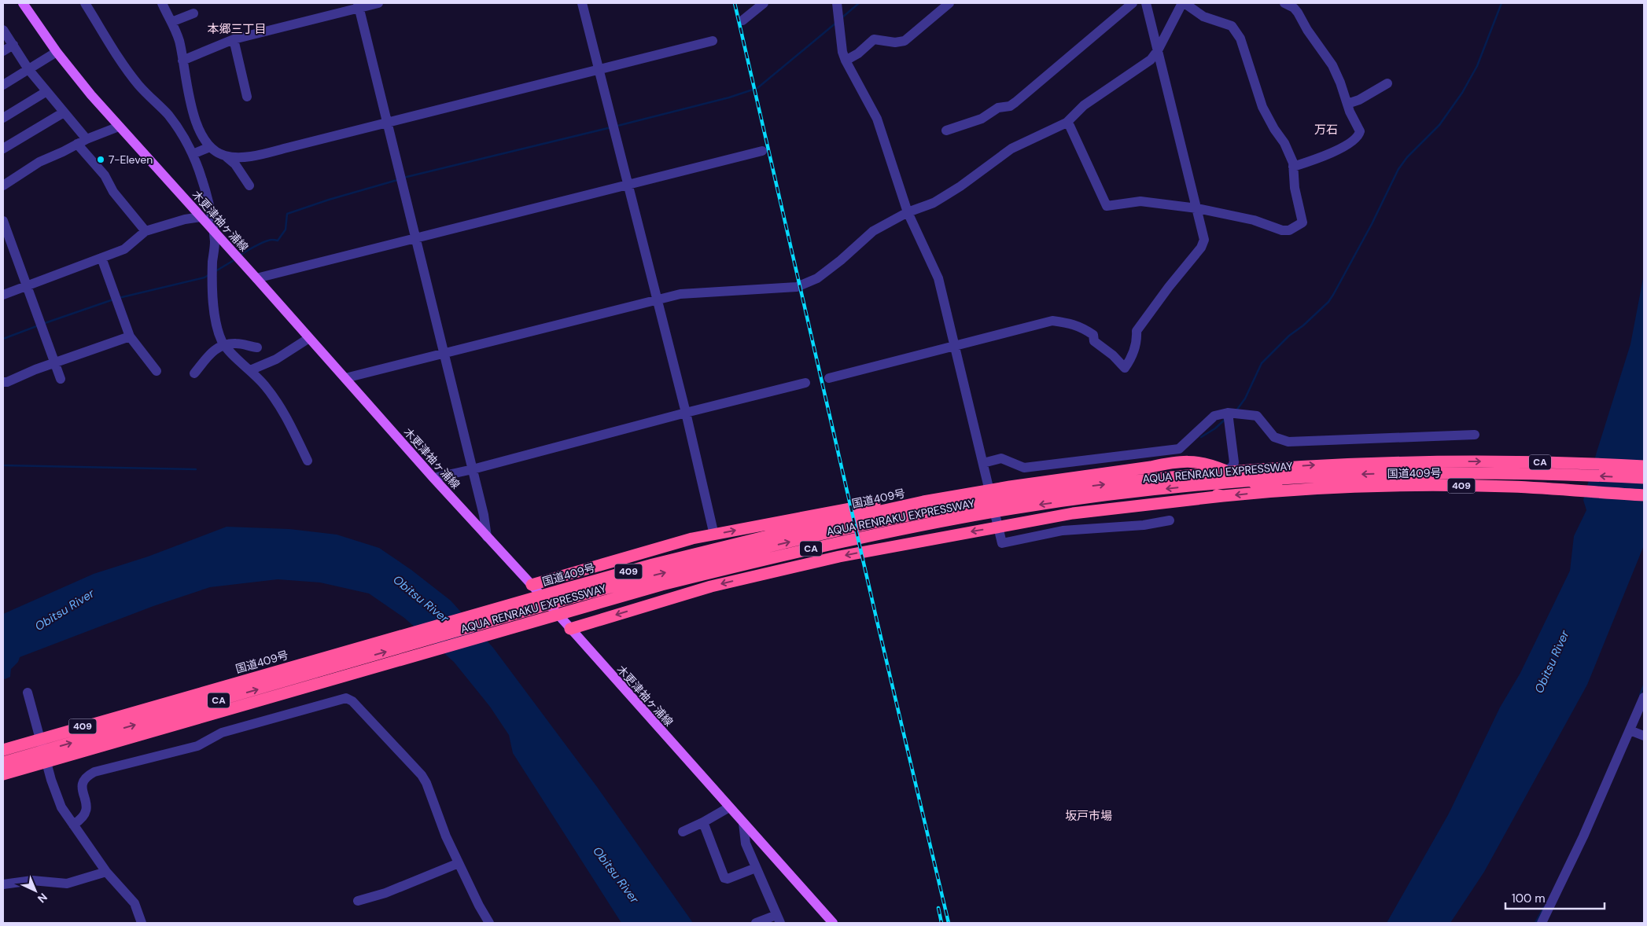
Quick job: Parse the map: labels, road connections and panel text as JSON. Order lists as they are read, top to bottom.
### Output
{
  "streets": {
    "highway": [
      "CA",
      "AQUA RENRAKU EXPRESSWAY",
      "国道409号",
      "409"
    ],
    "main road": ["木更津袖ヶ浦線"]
  },
  "districts": ["本郷三丁目", "万石", "坂戸市場"],
  "water": ["Obitsu River"],
  "places": ["7-Eleven"],
  "scale_bar": "100 m",
  "north": "bottom right"
}
